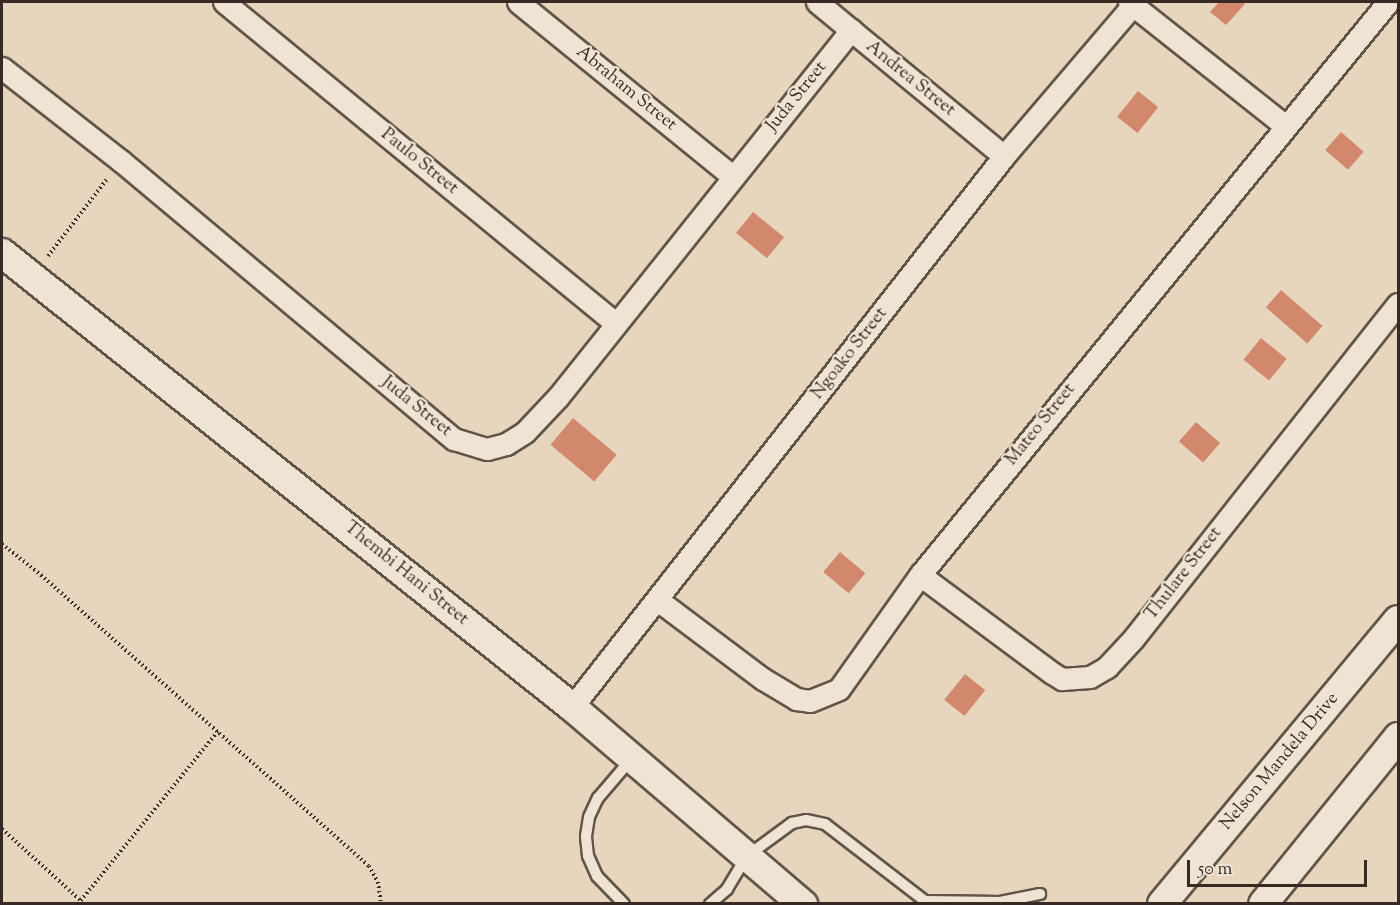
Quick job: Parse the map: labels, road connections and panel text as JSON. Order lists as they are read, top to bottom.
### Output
{
  "streets": {
    "street": [
      "Andrea Street",
      "Abraham Street",
      "Juda Street",
      "Paulo Street",
      "Ngoako Street",
      "Mateo Street",
      "Thembi Hani Street",
      "Thulare Street",
      "Nelson Mandela Drive"
    ]
  },
  "crossings": [
    ["Andrea Street", "Juda Street"],
    ["Andrea Street", "Ngoako Street"],
    ["Abraham Street", "Juda Street"],
    ["Juda Street", "Paulo Street"],
    ["Ngoako Street", "Mateo Street"],
    ["Ngoako Street", "Thembi Hani Street"],
    ["Mateo Street", "Thulare Street"]
  ],
  "scale_bar": "50 m"
}
